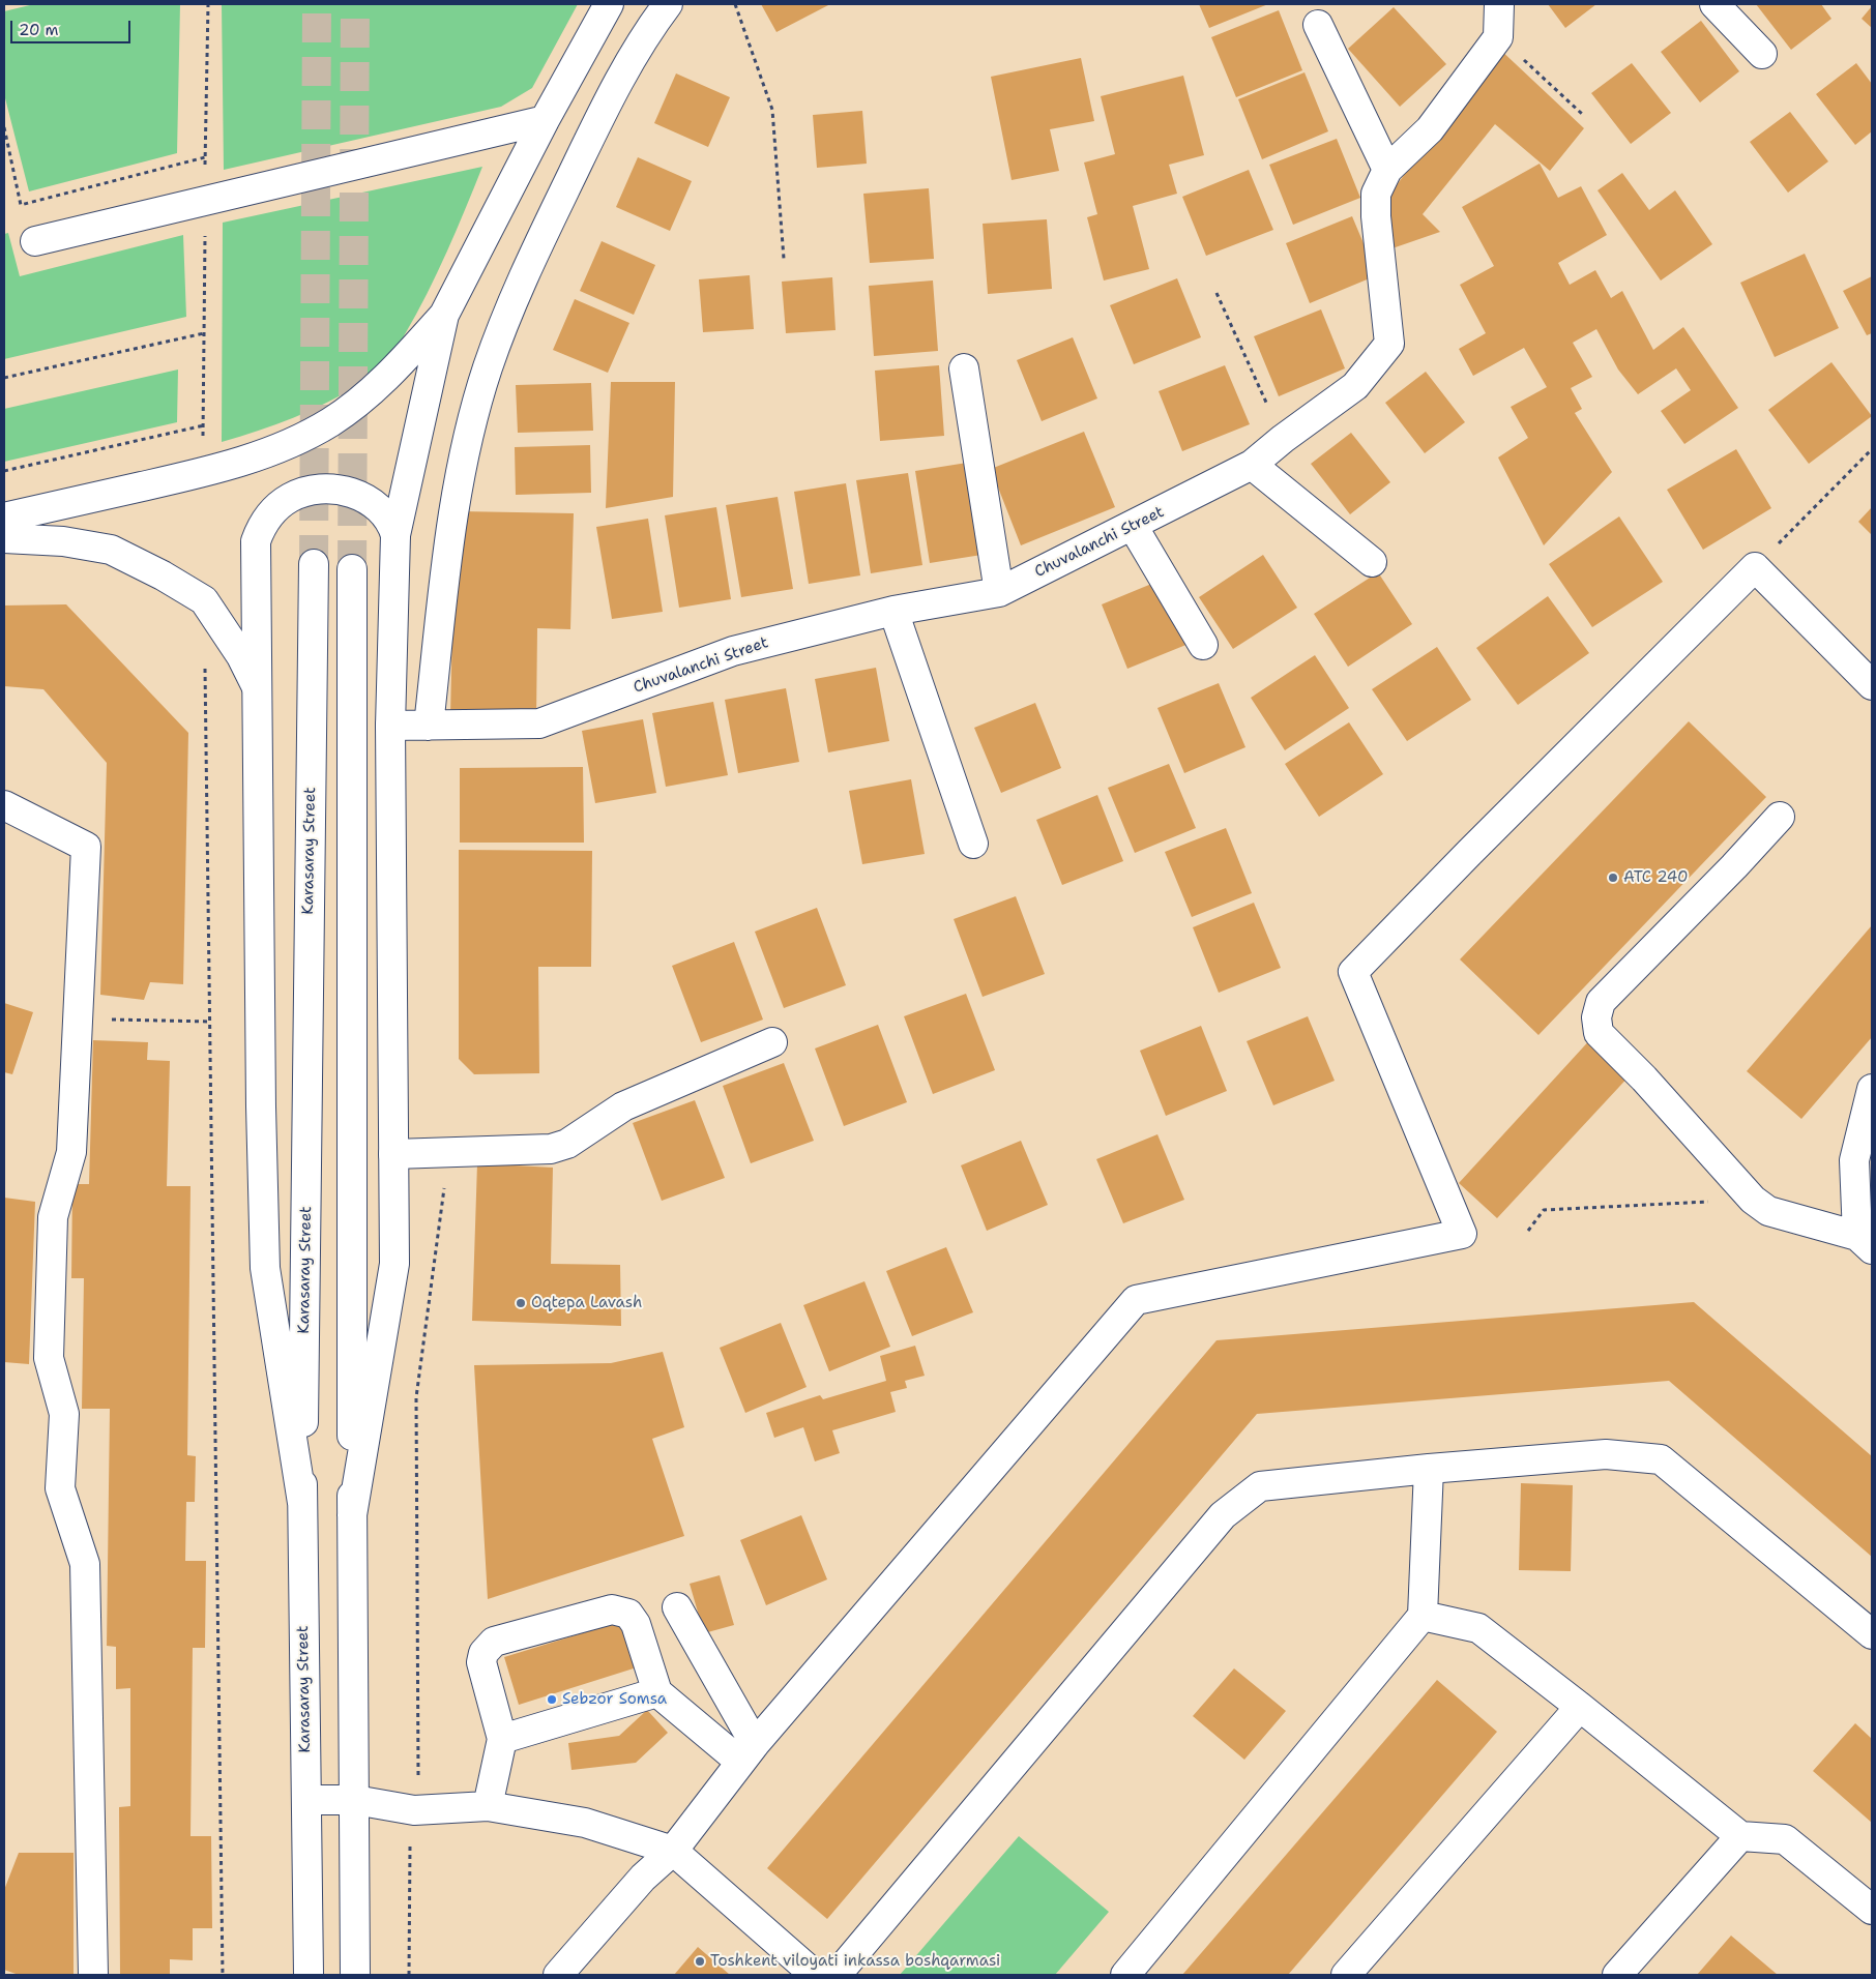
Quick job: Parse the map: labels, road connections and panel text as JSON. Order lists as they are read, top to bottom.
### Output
{
  "streets": {
    "main road": ["Chuvalanchi Street", "Karasaray Street"]
  },
  "places": [
    "АТС 240",
    "Oqtepa Lavash",
    "Sebzor Somsa",
    "Toshkent viloyati inkassa boshqarmasi"
  ],
  "scale_bar": "20 m"
}
